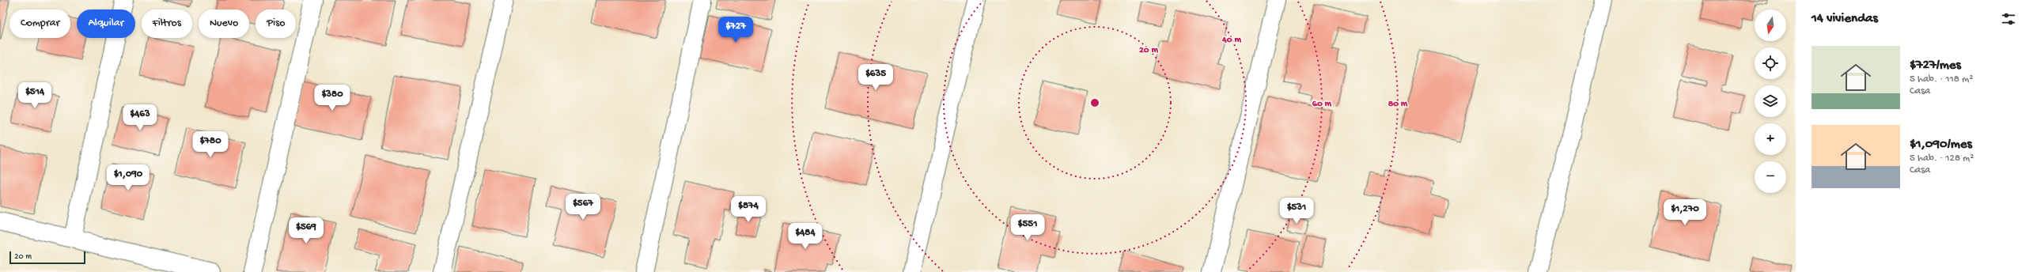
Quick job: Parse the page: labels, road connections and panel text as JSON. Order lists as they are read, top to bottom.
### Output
{
  "scale_bar": "20 m",
  "north": "bottom",
  "page": {
    "heading": "14 viviendas",
    "map_buttons": ["+", "−"],
    "chip": [
      "Comprar",
      "Alquilar",
      "Filtros",
      "Nuevo",
      "Piso"
    ],
    "price": [
      "$727",
      "$635",
      "$514",
      "$380",
      "$463",
      "$780",
      "$1,090",
      "$567",
      "$874",
      "$531",
      "$1,270",
      "$551",
      "$569",
      "$484"
    ],
    "list": [
      {
        "name": "$727/mes",
        "note": "5 hab. · 118 m² · Casa"
      },
      {
        "name": "$1,090/mes",
        "note": "5 hab. · 128 m² · Casa"
      }
    ],
    "scale": "20 m"
  },
  "rings": [
    "40 m",
    "20 m",
    "60 m",
    "80 m"
  ]
}
